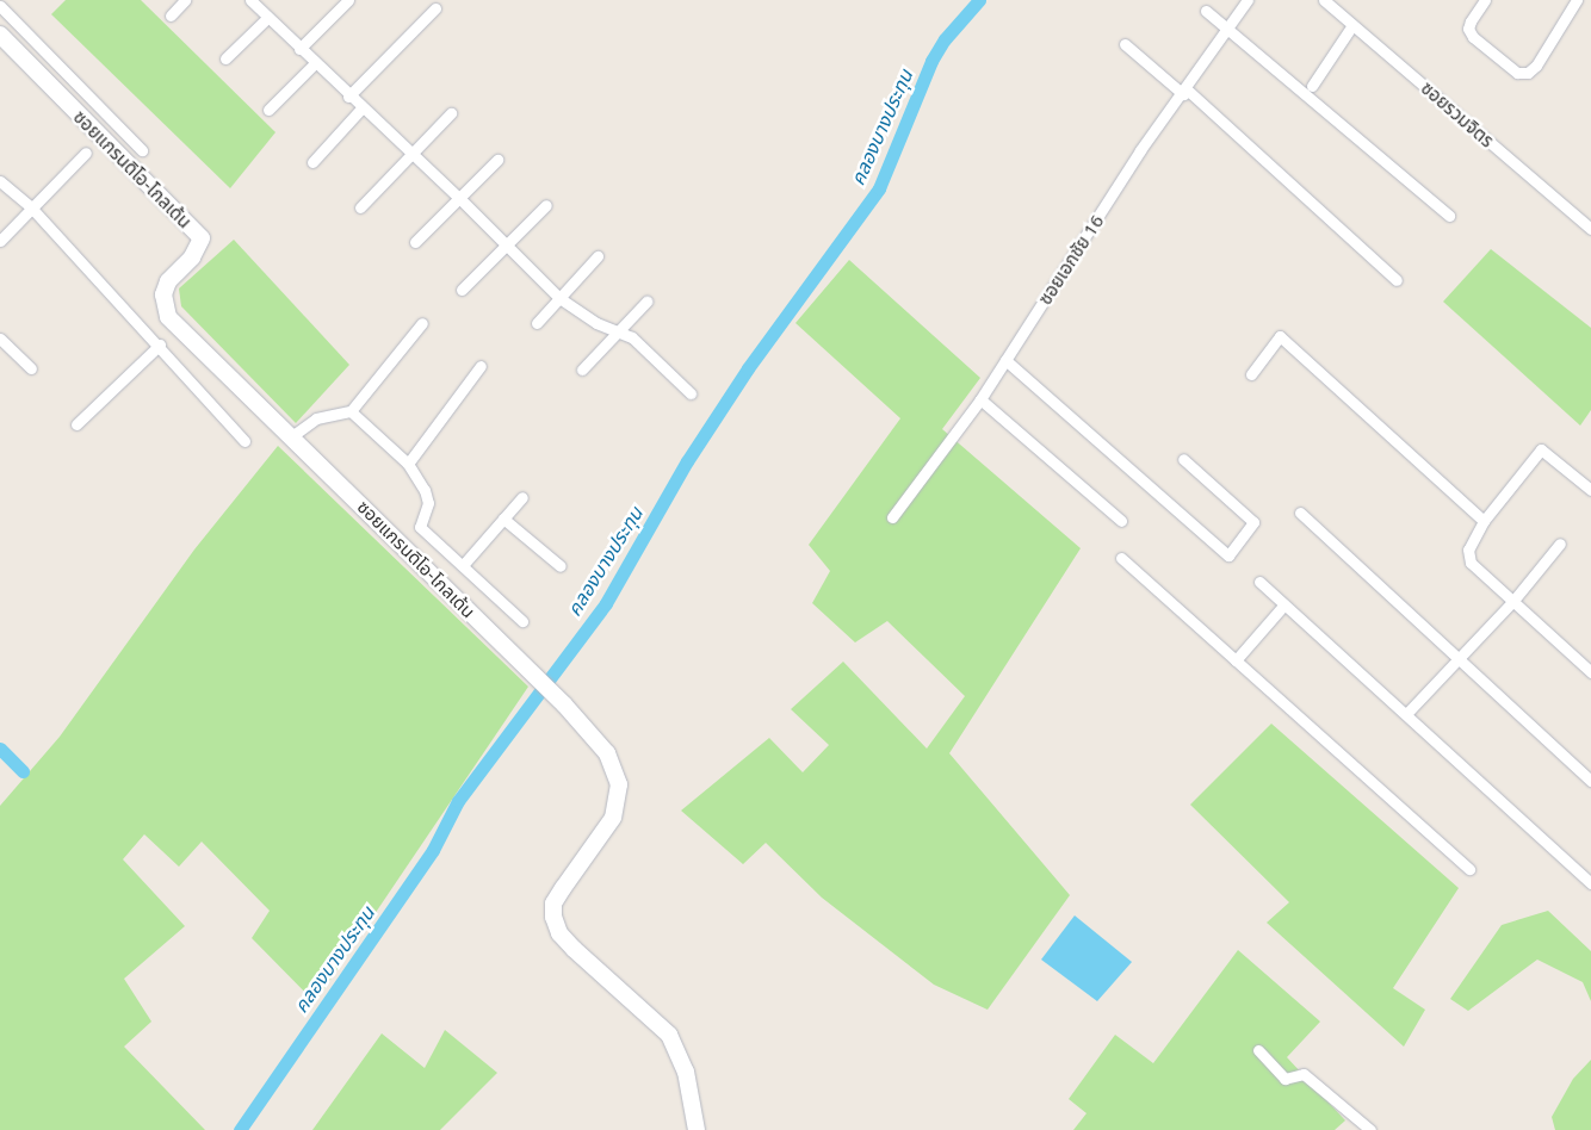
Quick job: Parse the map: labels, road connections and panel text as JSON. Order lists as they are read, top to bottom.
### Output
{
  "streets": {
    "street": ["ซอยรวมจิตร", "ซอยแกรนดิโอ-โกลเด้น", "ซอยเอกชัย 16"]
  },
  "water": ["คลองบางประทุน"]
}
